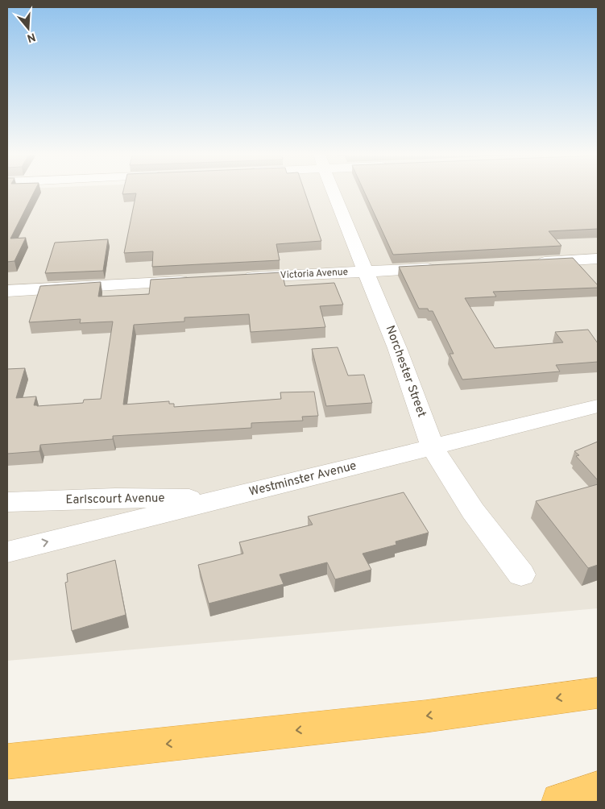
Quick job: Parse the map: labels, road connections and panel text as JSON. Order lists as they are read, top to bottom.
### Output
{
  "streets": {
    "street": [
      "Victoria Avenue",
      "Norchester Street",
      "Westminster Avenue",
      "Earlscourt Avenue"
    ]
  },
  "crossings": [
    ["Victoria Avenue", "Norchester Street"],
    ["Norchester Street", "Westminster Avenue"],
    ["Westminster Avenue", "Earlscourt Avenue"]
  ],
  "one_way": ["Westminster Avenue"],
  "north": "bottom"
}
